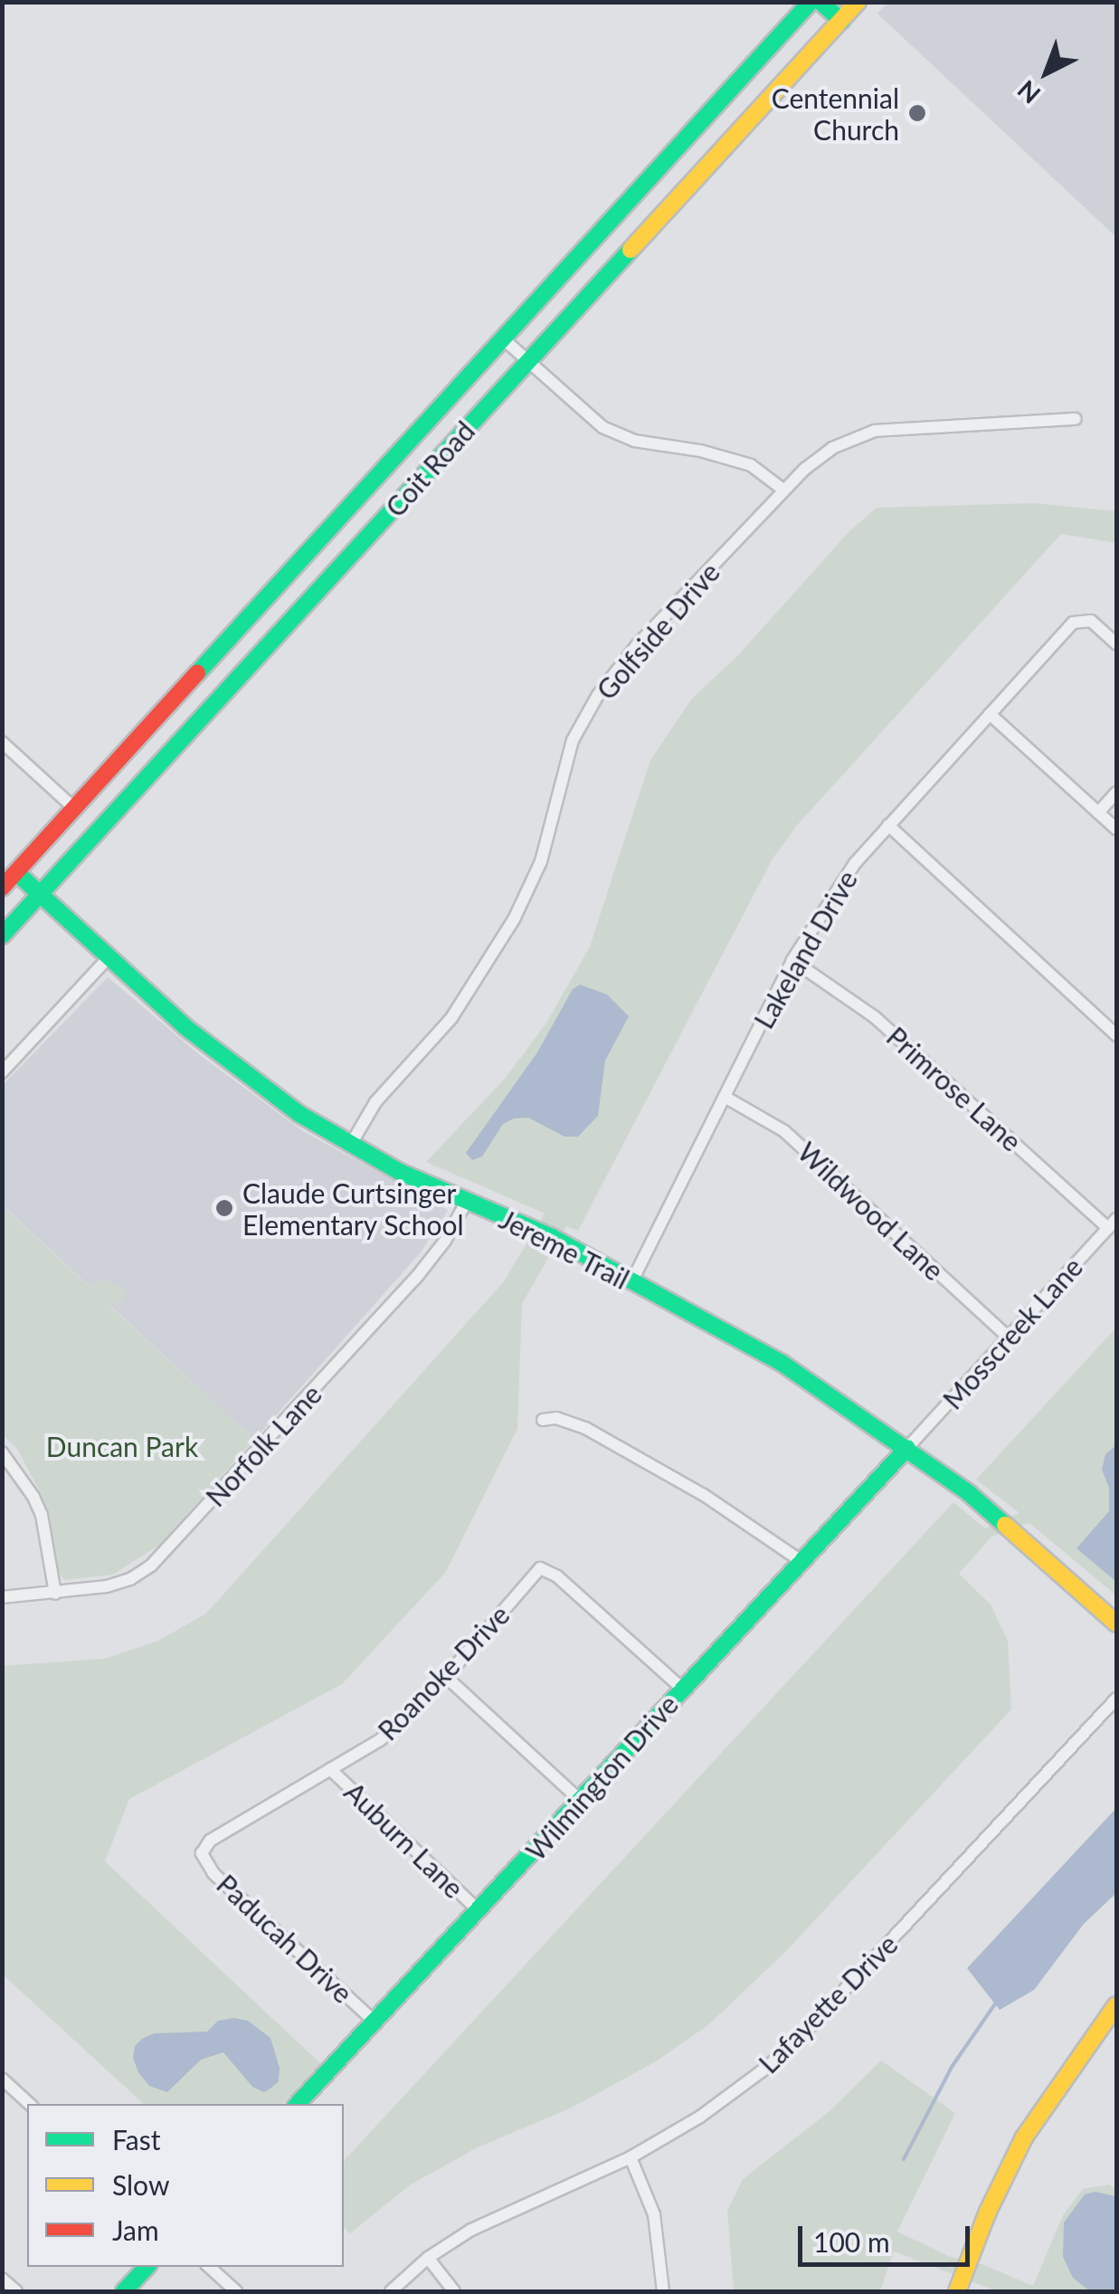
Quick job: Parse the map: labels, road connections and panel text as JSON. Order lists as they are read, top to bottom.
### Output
{
  "streets": {
    "street": [
      "Coit Road",
      "Golfside Drive",
      "Lakeland Drive",
      "Primrose Lane",
      "Wildwood Lane",
      "Jereme Trail",
      "Mosscreek Lane",
      "Norfolk Lane",
      "Roanoke Drive",
      "Wilmington Drive",
      "Auburn Lane",
      "Paducah Drive",
      "Lafayette Drive"
    ]
  },
  "crossings": [
    ["Coit Road", "Jereme Trail"],
    ["Golfside Drive", "Jereme Trail"],
    ["Lakeland Drive", "Primrose Lane"],
    ["Lakeland Drive", "Wildwood Lane"],
    ["Lakeland Drive", "Jereme Trail"],
    ["Primrose Lane", "Mosscreek Lane"],
    ["Wildwood Lane", "Mosscreek Lane"],
    ["Jereme Trail", "Mosscreek Lane"],
    ["Jereme Trail", "Norfolk Lane"],
    ["Jereme Trail", "Wilmington Drive"],
    ["Mosscreek Lane", "Wilmington Drive"],
    ["Roanoke Drive", "Wilmington Drive"],
    ["Roanoke Drive", "Auburn Lane"],
    ["Roanoke Drive", "Paducah Drive"],
    ["Wilmington Drive", "Auburn Lane"],
    ["Wilmington Drive", "Paducah Drive"]
  ],
  "parks": ["Duncan Park"],
  "places": ["Centennial Church", "Claude Curtsinger Elementary School"],
  "legend": ["Fast", "Slow", "Jam"],
  "scale_bar": "100 m",
  "north": "bottom left"
}
